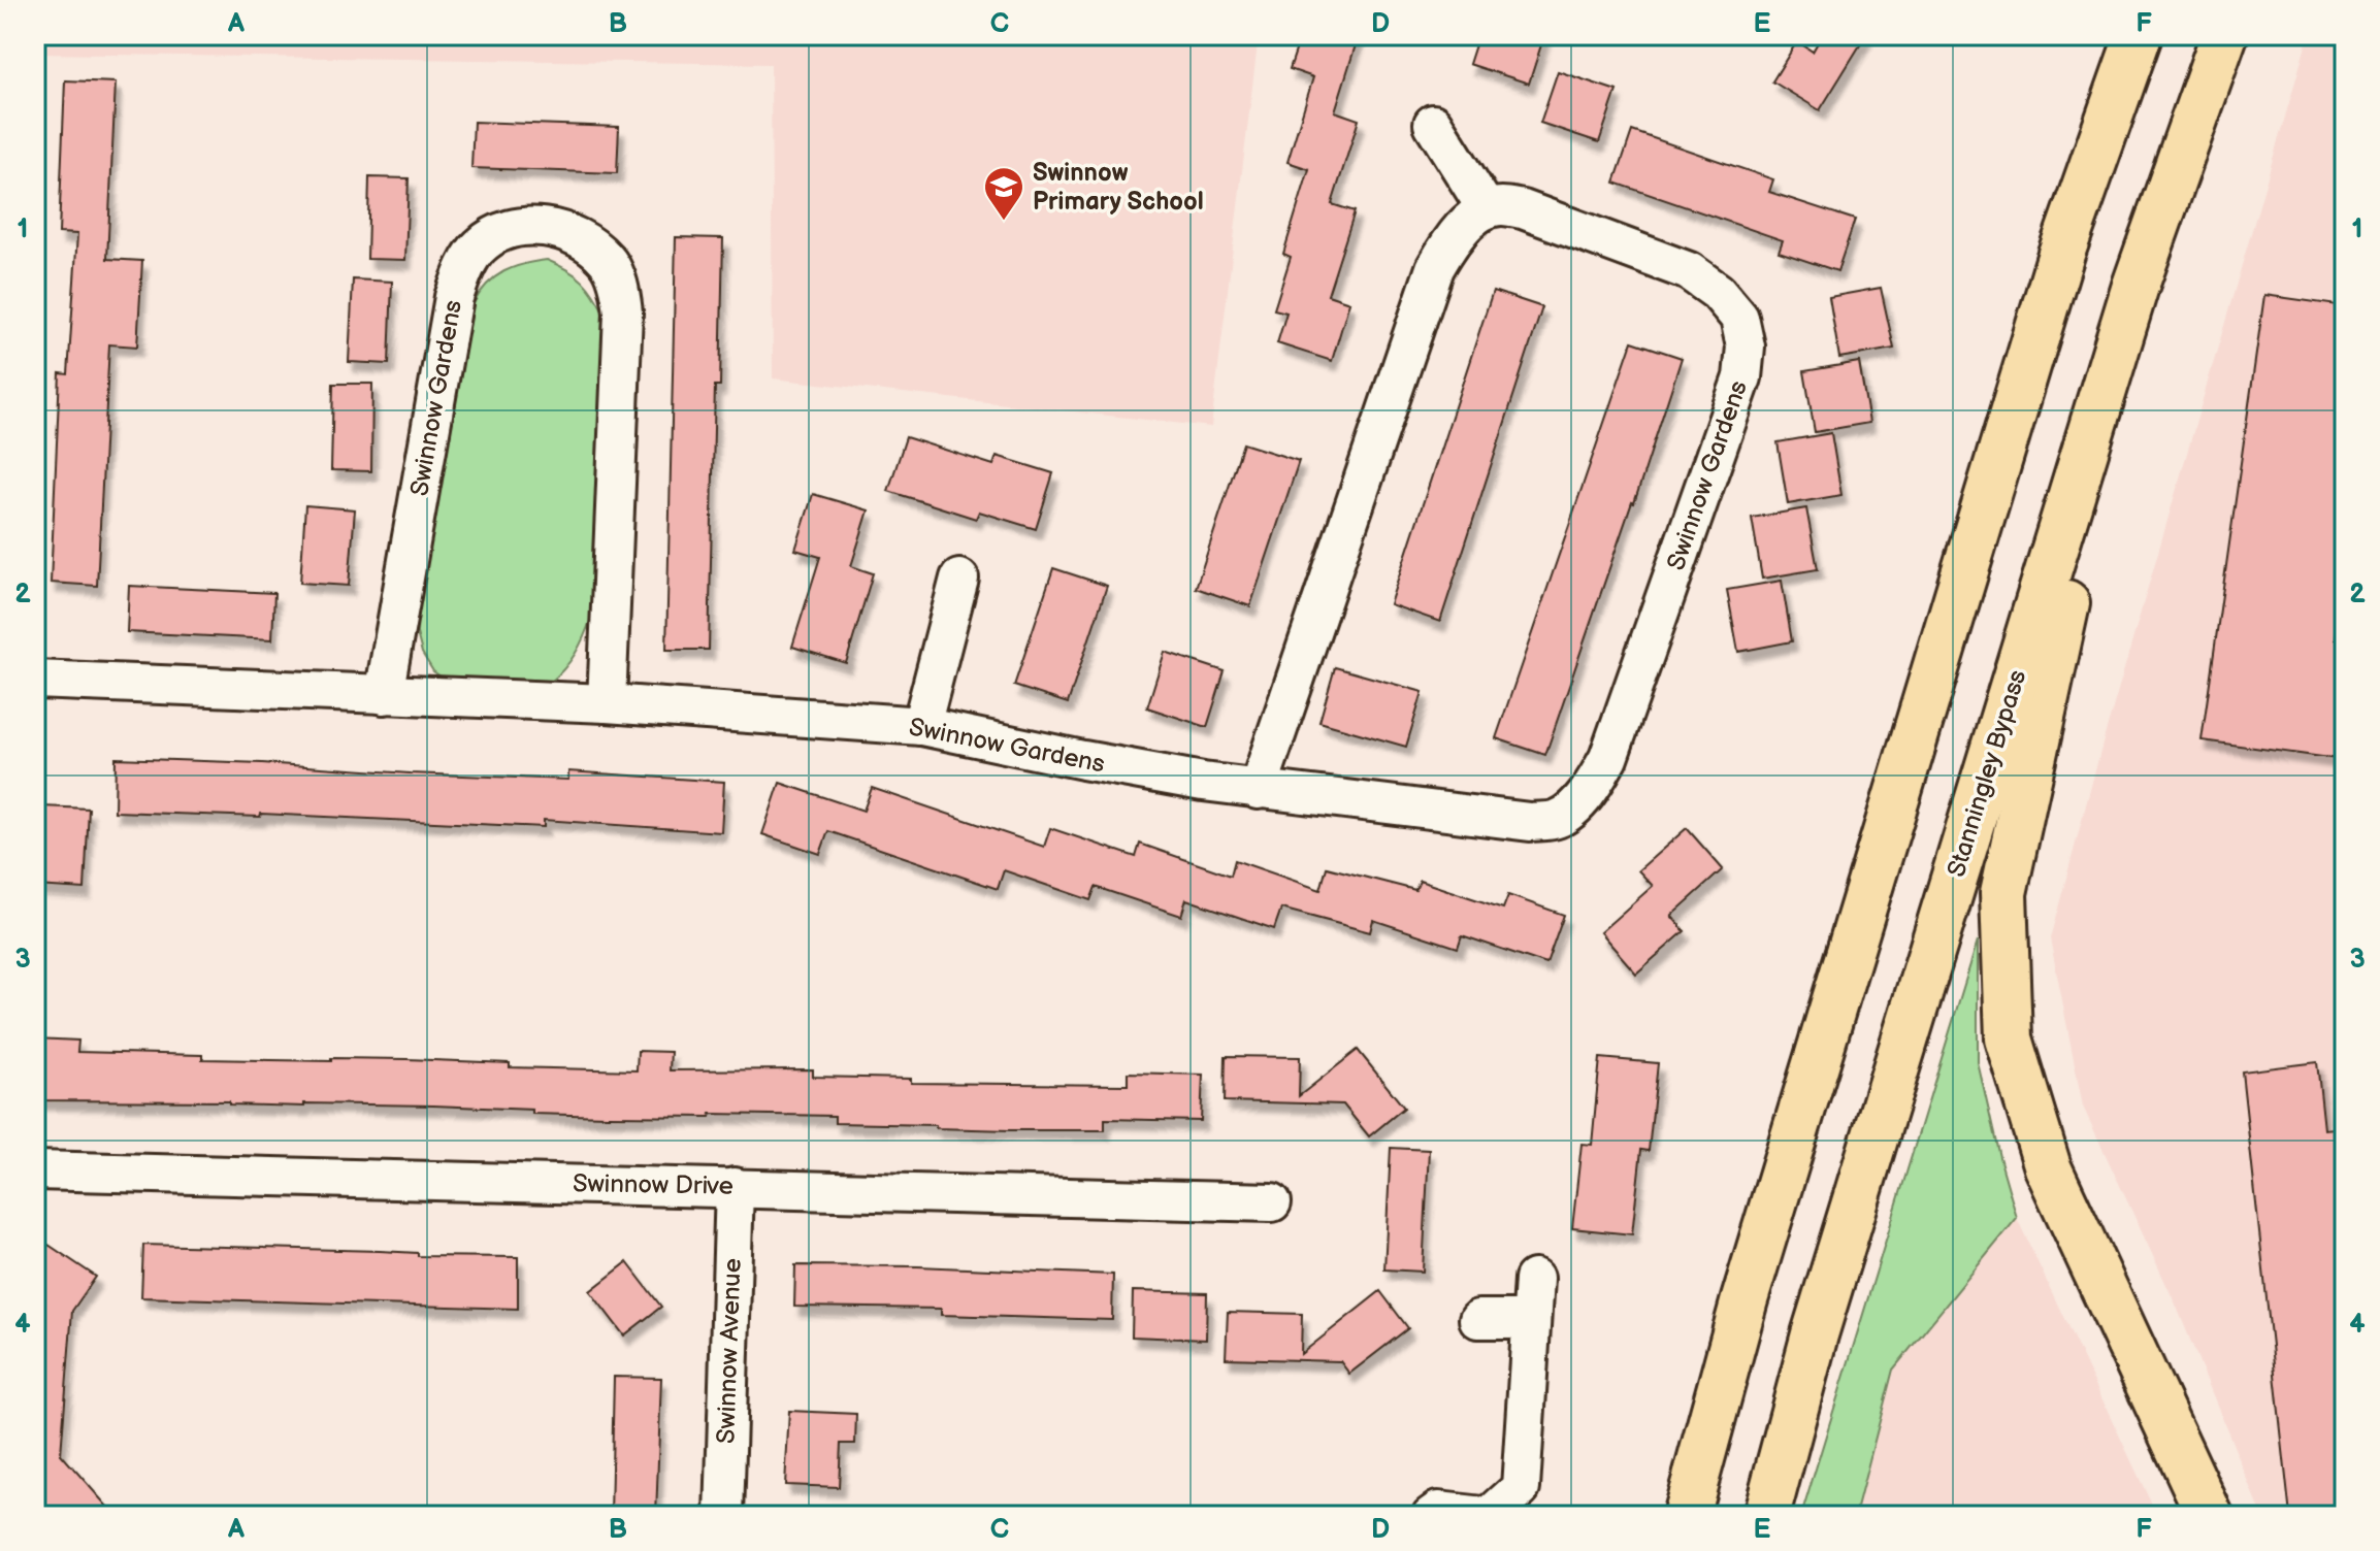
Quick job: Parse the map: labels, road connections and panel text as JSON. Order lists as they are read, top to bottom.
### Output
{
  "streets": {
    "highway": ["Stanningley Bypass"],
    "street": ["Swinnow Gardens", "Swinnow Drive", "Swinnow Avenue"]
  },
  "crossings": [
    ["Swinnow Drive", "Swinnow Avenue"]
  ],
  "places": {
    "school or university": ["Swinnow Primary School"]
  },
  "grid": {
    "columns": [
      "A",
      "B",
      "C",
      "D",
      "E",
      "F"
    ],
    "rows": [
      "1",
      "2",
      "3",
      "4"
    ]
  }
}
